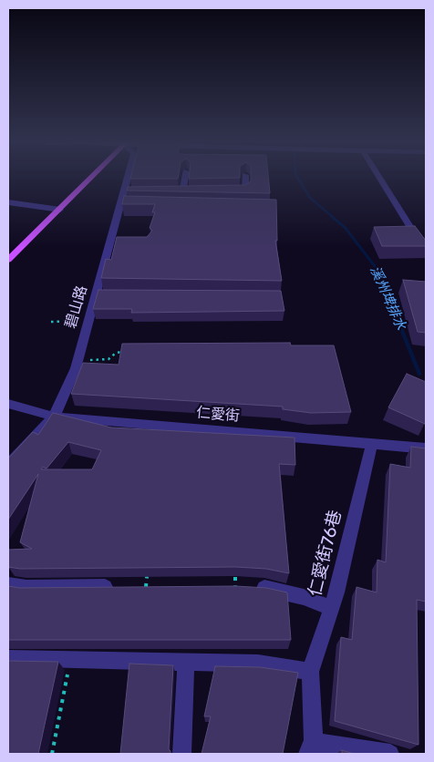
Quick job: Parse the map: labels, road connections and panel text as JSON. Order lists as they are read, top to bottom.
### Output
{
  "streets": {
    "street": ["碧山路", "仁愛街", "仁愛街76巷"]
  },
  "crossings": [
    ["碧山路", "仁愛街"],
    ["仁愛街", "仁愛街76巷"]
  ],
  "water": ["溪州埤排水"]
}
